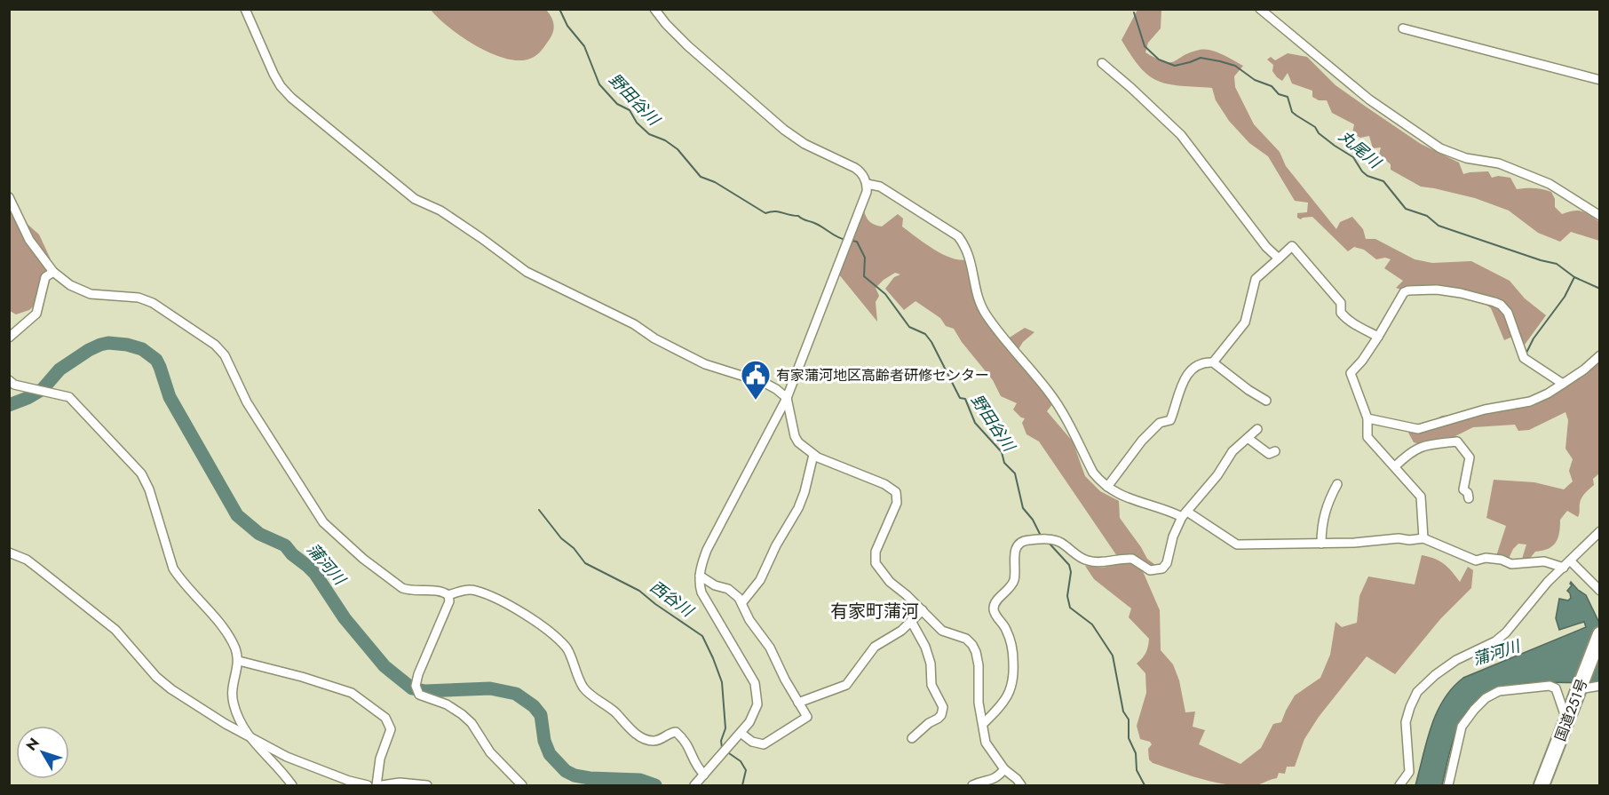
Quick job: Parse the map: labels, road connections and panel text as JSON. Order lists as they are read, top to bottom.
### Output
{
  "streets": {
    "highway": ["国道251号"]
  },
  "districts": ["有家町蒲河"],
  "water": [
    "野田谷川",
    "丸尾川",
    "蒲河川",
    "西谷川"
  ],
  "places": {
    "public building": ["有家蒲河地区高齢者研修センター"]
  },
  "north": "top left"
}
